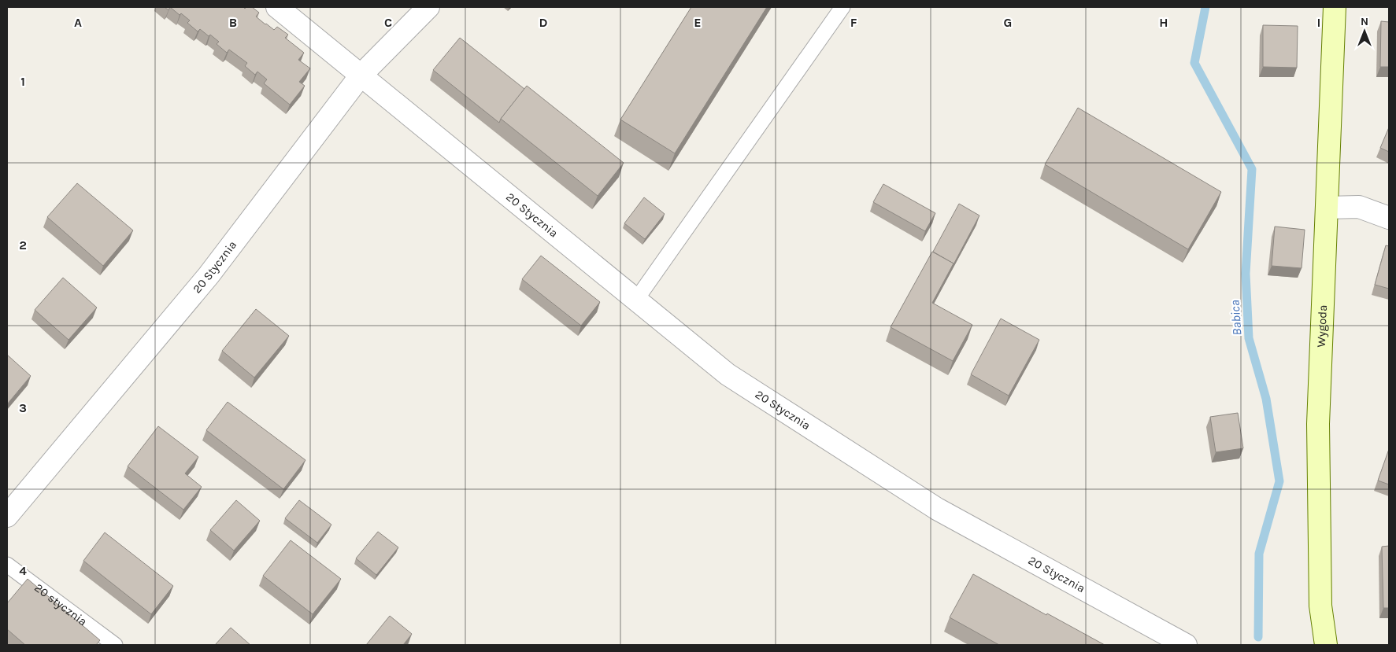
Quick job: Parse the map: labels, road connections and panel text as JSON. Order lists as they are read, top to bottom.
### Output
{
  "streets": {
    "street": ["20 Stycznia", "Wygoda"],
    "lane": ["20 stycznia"]
  },
  "water": ["Babica"],
  "north": "top",
  "grid": {
    "columns": [
      "A",
      "B",
      "C",
      "D",
      "E",
      "F",
      "G",
      "H",
      "I"
    ],
    "rows": [
      "1",
      "2",
      "3",
      "4"
    ]
  }
}
